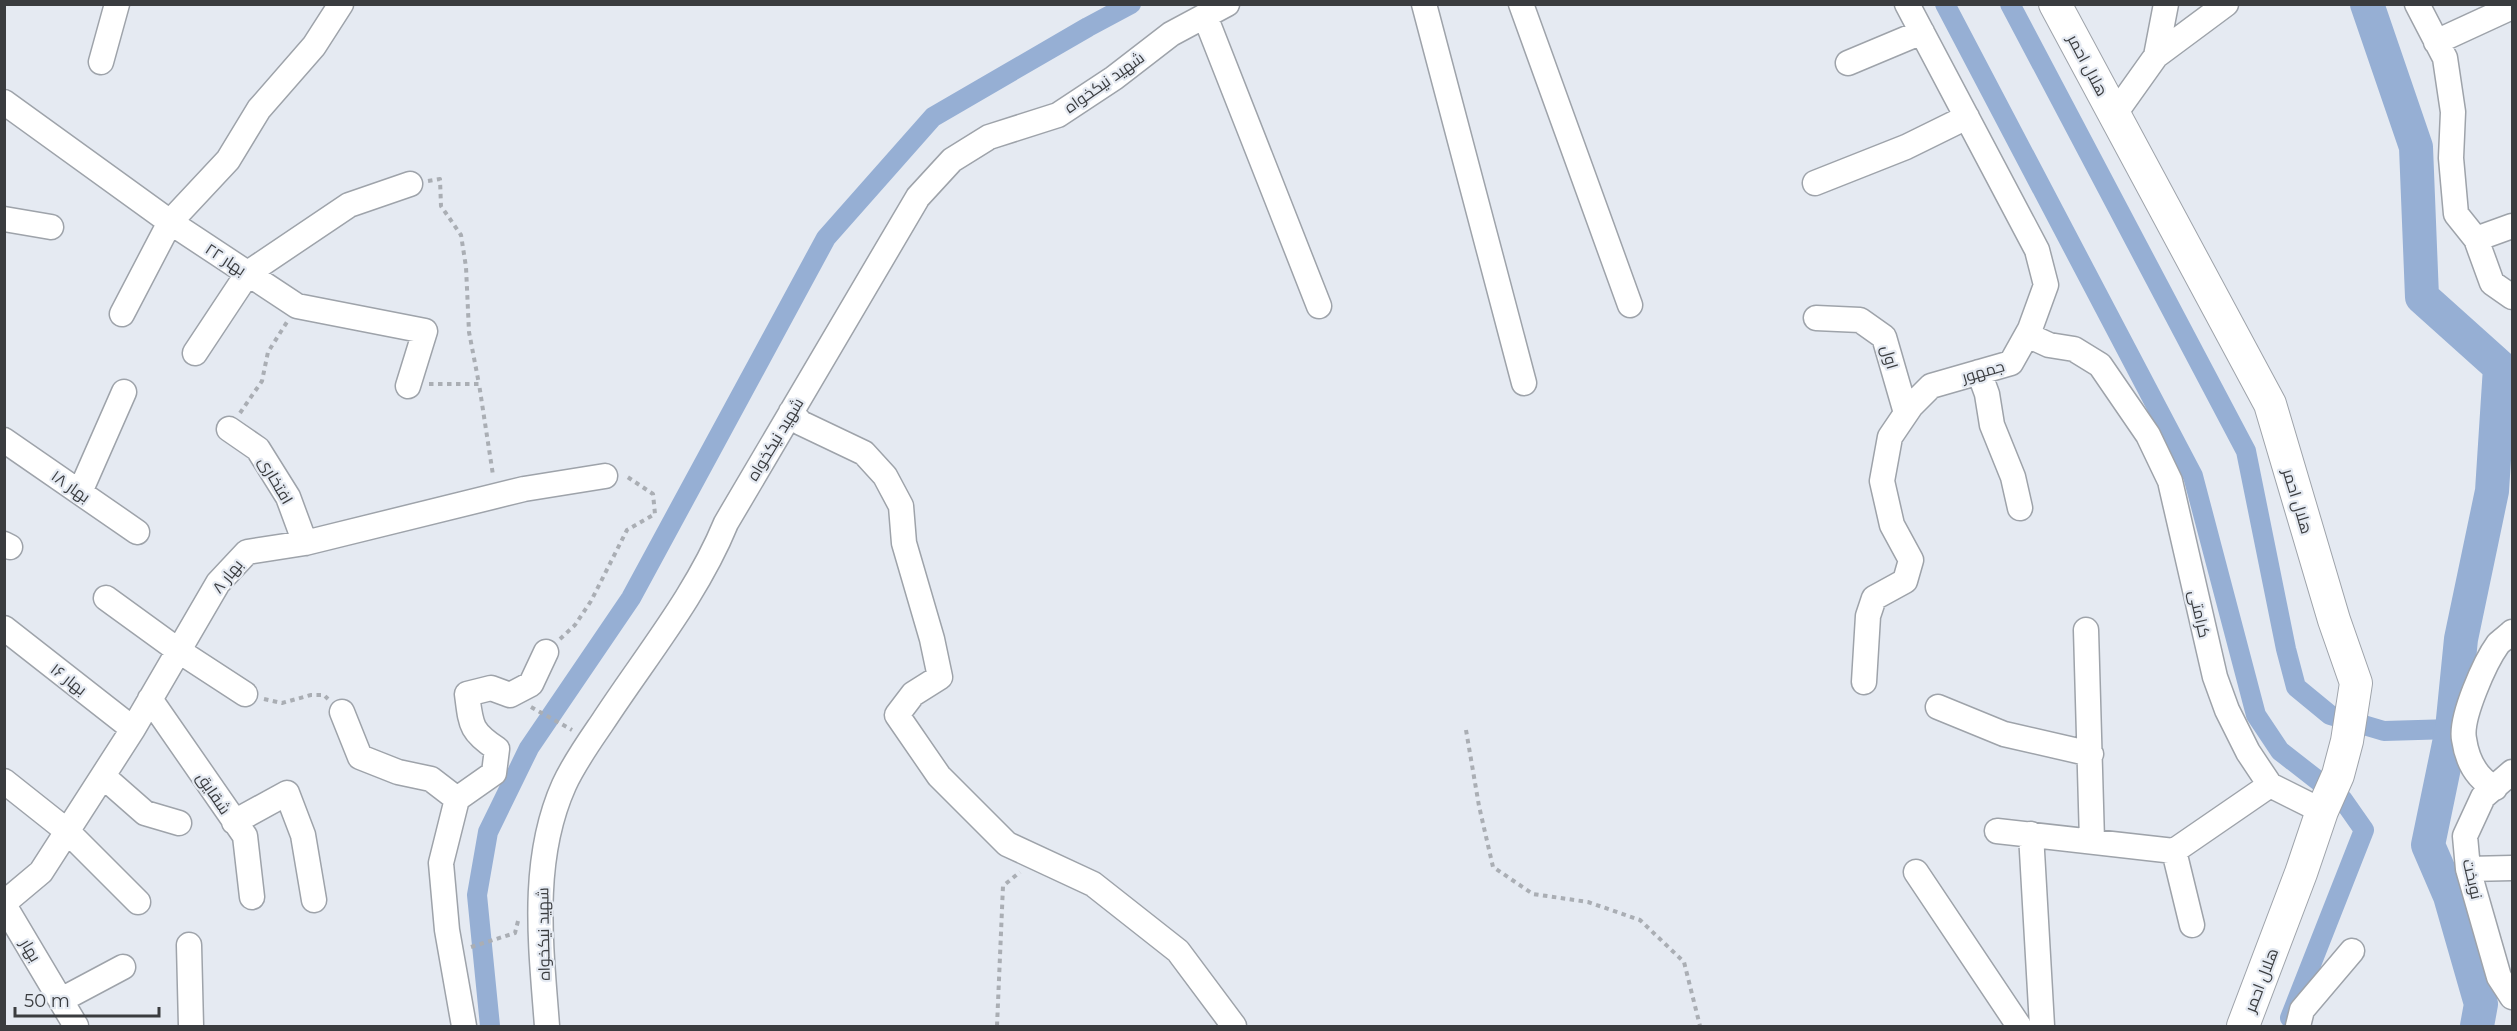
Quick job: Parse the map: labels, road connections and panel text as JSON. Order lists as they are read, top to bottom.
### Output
{
  "streets": {
    "main road": ["هلال احمر"],
    "street": [
      "شهید نیکخواه",
      "بهار ۲۲",
      "اول",
      "جمهور",
      "افتخاری",
      "بهار ۱۸",
      "بهار ۸",
      "کرامتی",
      "بهار ۱۶",
      "شقایق",
      "نوبخت",
      "بهار"
    ]
  },
  "crossings": [
    ["اول", "جمهور"],
    ["جمهور", "کرامتی"],
    ["افتخاری", "بهار ۸"],
    ["بهار ۸", "بهار ۱۶"],
    ["بهار ۸", "شقایق"],
    ["بهار ۸", "بهار"]
  ],
  "scale_bar": "50 m"
}
